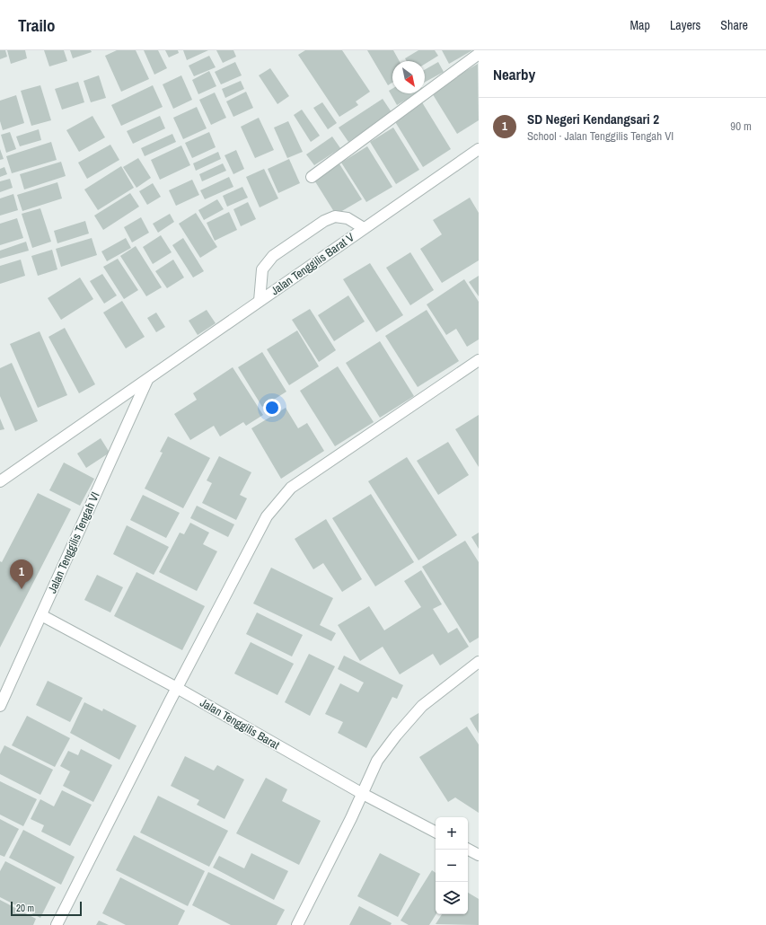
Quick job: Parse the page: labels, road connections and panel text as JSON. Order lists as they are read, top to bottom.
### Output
{
  "streets": {
    "street": ["Jalan Tenggilis Barat V", "Jalan Tenggilis Tengah VI", "Jalan Tenggilis Barat"]
  },
  "crossings": [
    ["Jalan Tenggilis Barat V", "Jalan Tenggilis Tengah VI"],
    ["Jalan Tenggilis Tengah VI", "Jalan Tenggilis Barat"]
  ],
  "scale_bar": "20 m",
  "north": "bottom right",
  "page": {
    "header": "Trailo",
    "nav": ["Map", "Layers", "Share"],
    "heading": "Nearby",
    "list": [
      {
        "mark": "1",
        "name": "SD Negeri Kendangsari 2",
        "note": "School · Jalan Tenggilis Tengah VI",
        "value": "90 m"
      }
    ],
    "pins": "1",
    "map_buttons": ["+", "−"],
    "scale": "20 m"
  }
}
